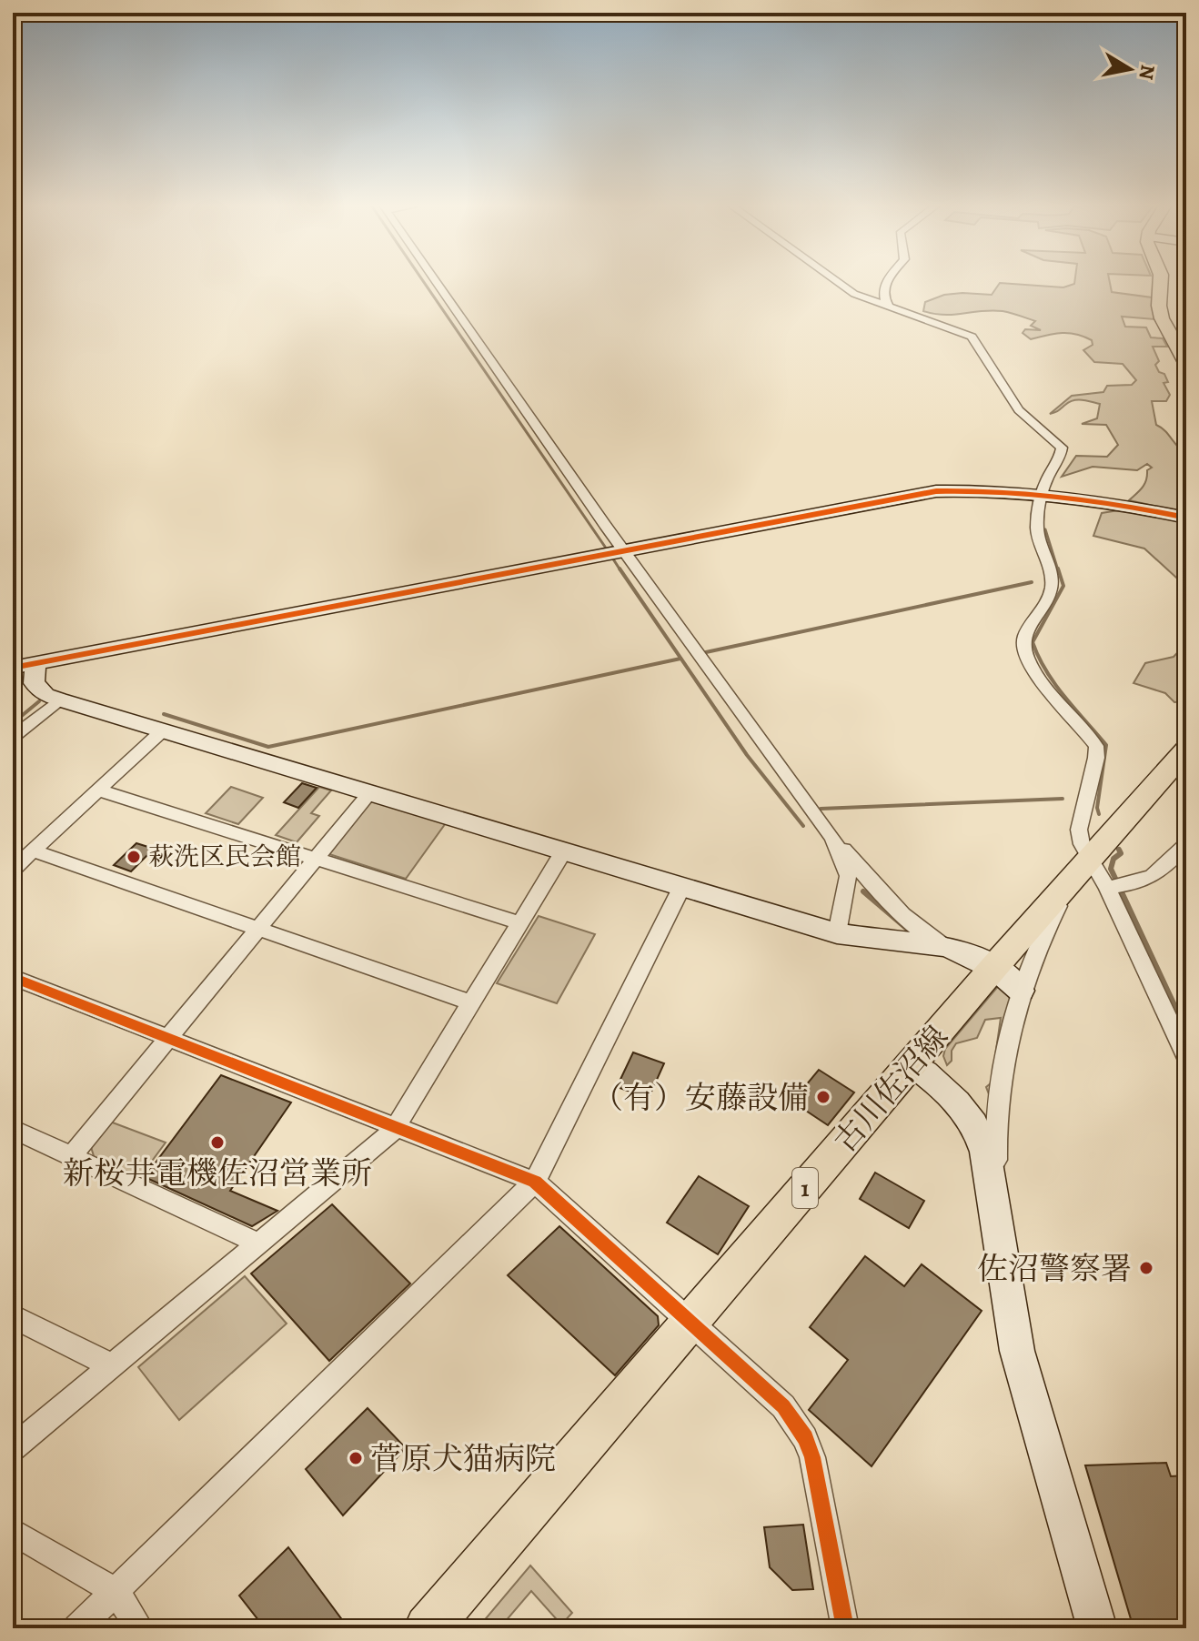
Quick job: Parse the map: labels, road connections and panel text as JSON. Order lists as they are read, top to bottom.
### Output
{
  "streets": {
    "main road": ["古川佐沼線", "1"]
  },
  "places": [
    "萩洗区民会館",
    "（有）安藤設備",
    "新桜井電機佐沼営業所",
    "佐沼警察署",
    "菅原犬猫病院"
  ],
  "north": "right"
}
